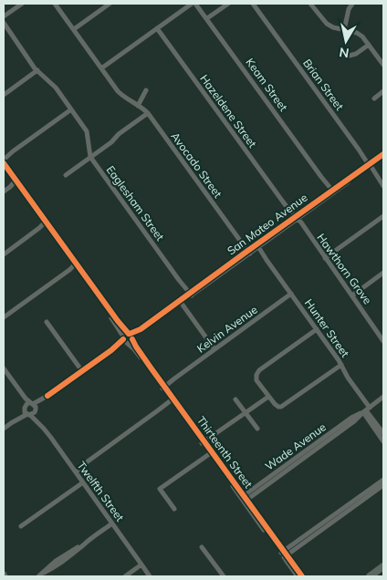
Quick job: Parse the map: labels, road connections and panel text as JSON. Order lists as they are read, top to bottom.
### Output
{
  "streets": {
    "street": [
      "Keam Street",
      "Brian Street",
      "Hazeldene Street",
      "Avocado Street",
      "Eaglesham Street",
      "San Mateo Avenue",
      "Hawthorn Grove",
      "Hunter Street",
      "Kelvin Avenue",
      "Wade Avenue",
      "Thirteenth Street",
      "Twelfth Street"
    ]
  },
  "crossings": [
    ["Keam Street", "San Mateo Avenue"],
    ["Brian Street", "San Mateo Avenue"],
    ["Hazeldene Street", "San Mateo Avenue"],
    ["Hazeldene Street", "Hawthorn Grove"],
    ["Avocado Street", "San Mateo Avenue"],
    ["Eaglesham Street", "San Mateo Avenue"],
    ["San Mateo Avenue", "Hawthorn Grove"],
    ["San Mateo Avenue", "Hunter Street"],
    ["San Mateo Avenue", "Thirteenth Street"],
    ["San Mateo Avenue", "Twelfth Street"],
    ["Hunter Street", "Kelvin Avenue"],
    ["Hunter Street", "Wade Avenue"],
    ["Kelvin Avenue", "Thirteenth Street"],
    ["Wade Avenue", "Thirteenth Street"]
  ],
  "north": "bottom"
}
